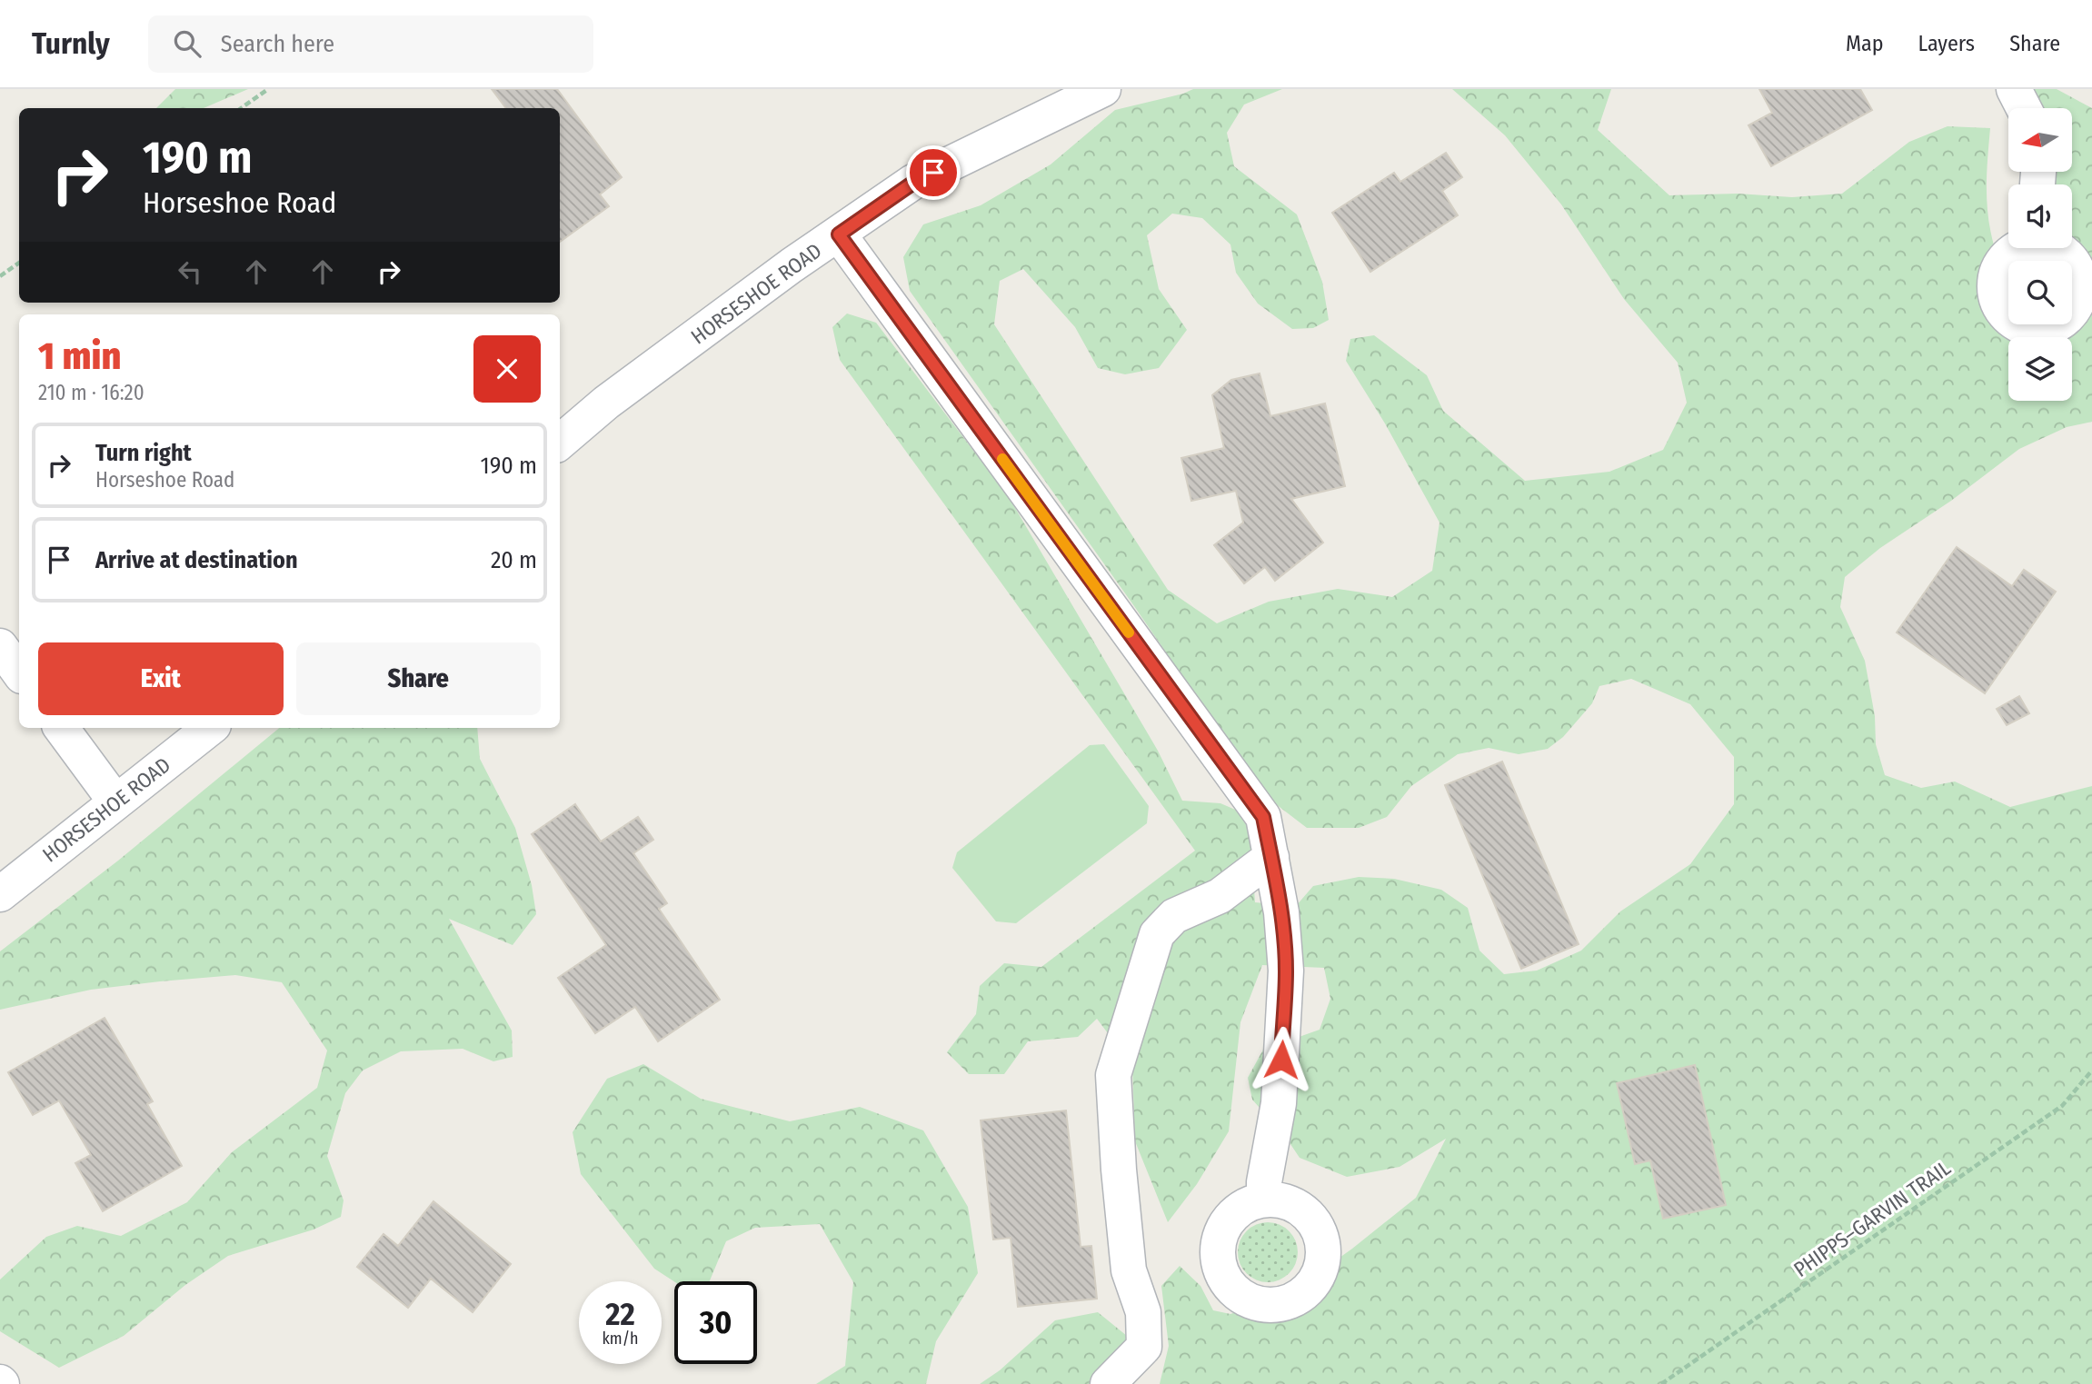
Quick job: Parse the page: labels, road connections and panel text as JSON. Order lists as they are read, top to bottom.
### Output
{
  "streets": {
    "street": ["HORSESHOE ROAD"],
    "path": ["PHIPPS–GARVIN TRAIL"]
  },
  "north": "left",
  "page": {
    "header": "Turnly",
    "search": "Search here",
    "nav": ["Map", "Layers", "Share"],
    "turn": ["190 m", "Horseshoe Road"],
    "heading": ["1 min", "210 m · 16:20"],
    "list": [
      {
        "name": "Turn right",
        "note": "Horseshoe Road",
        "value": "190 m"
      },
      {
        "name": "Arrive at destination",
        "value": "20 m"
      }
    ],
    "buttons": ["Exit", "Share"],
    "speed": "22 km/h",
    "limit": "30"
  }
}
